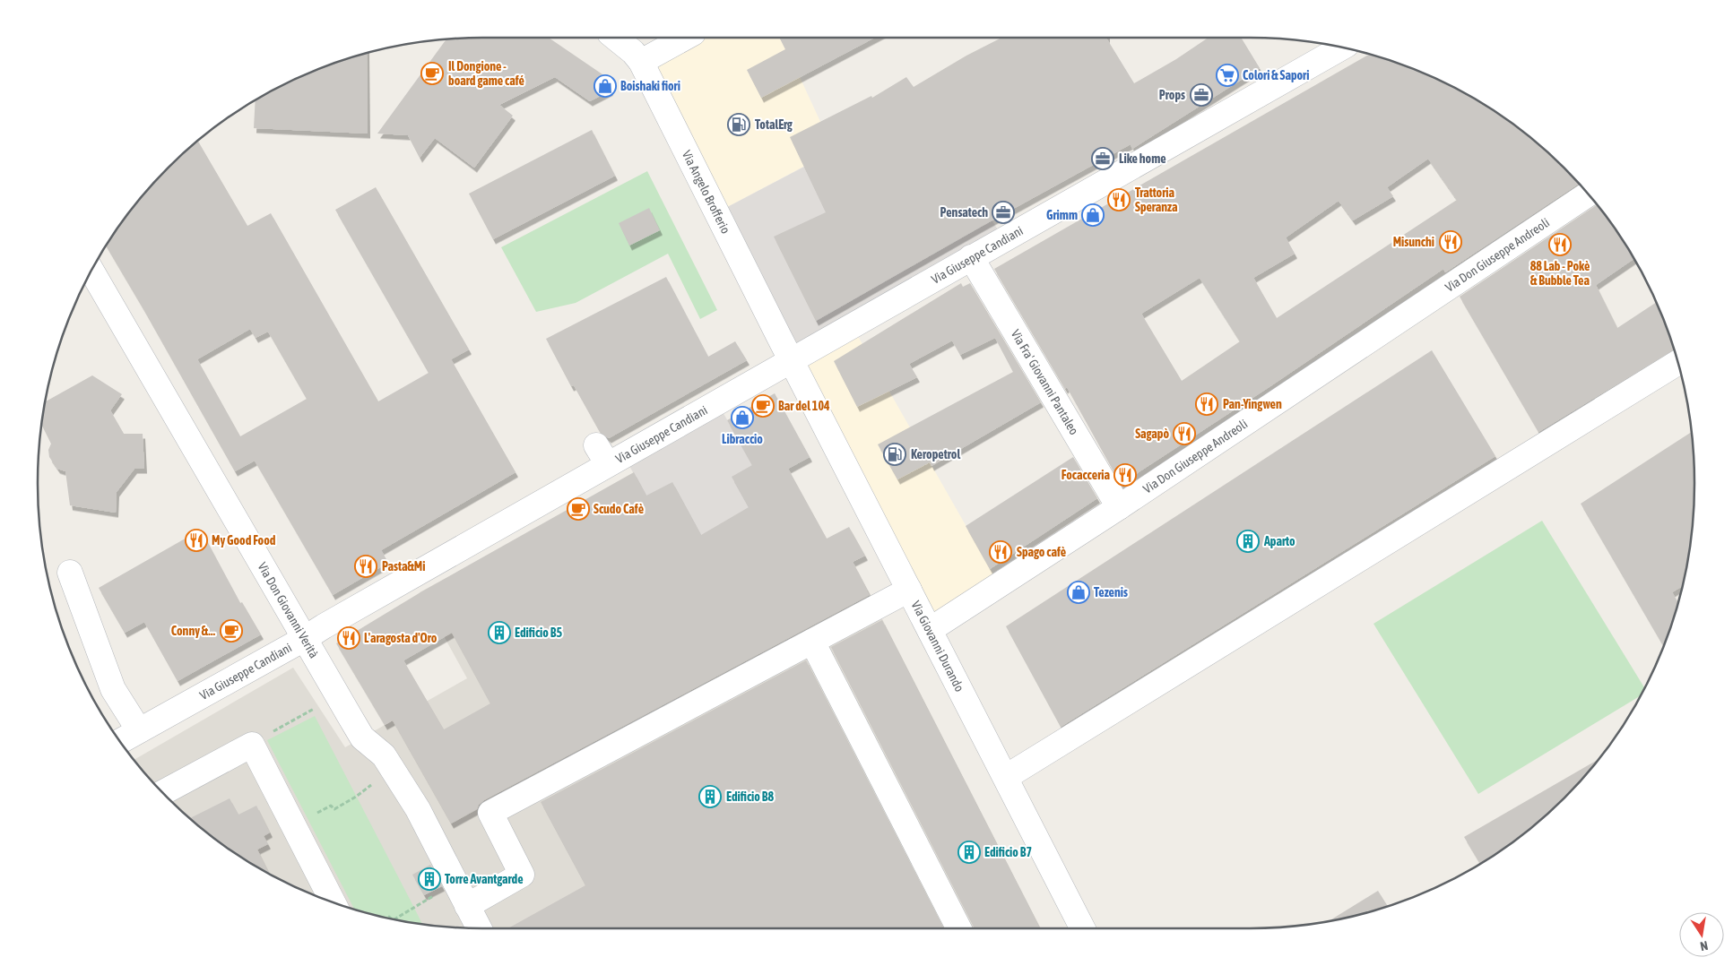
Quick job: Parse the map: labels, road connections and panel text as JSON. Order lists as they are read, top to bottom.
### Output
{
  "streets": {
    "street": [
      "Via Angelo Brofferio",
      "Via Giuseppe Candiani",
      "Via Don Giuseppe Andreoli",
      "Via Fra' Giovanni Pantaleo",
      "Via Don Giovanni Verità",
      "Via Giovanni Durando"
    ]
  },
  "crossings": [
    ["Via Angelo Brofferio", "Via Giuseppe Candiani"],
    ["Via Angelo Brofferio", "Via Giovanni Durando"],
    ["Via Giuseppe Candiani", "Via Fra' Giovanni Pantaleo"],
    ["Via Giuseppe Candiani", "Via Don Giovanni Verità"],
    ["Via Giuseppe Candiani", "Via Giovanni Durando"],
    ["Via Don Giuseppe Andreoli", "Via Fra' Giovanni Pantaleo"],
    ["Via Don Giuseppe Andreoli", "Via Giovanni Durando"]
  ],
  "places": {
    "cafe": [
      "Il Dongione - board game café",
      "Bar del 104",
      "Scudo Cafè",
      "Conny &…"
    ],
    "supermarket": ["Colori & Sapori"],
    "shop": [
      "Boishaki fiori",
      "Grimm",
      "Libraccio",
      "Tezenis"
    ],
    "office": ["Props", "Like home", "Pensatech"],
    "fuel station": ["TotalErg", "Keropetrol"],
    "restaurant": [
      "Trattoria Speranza",
      "Misunchi",
      "88 Lab - Pokè & Bubble Tea",
      "Pan-Yingwen",
      "Sagapò",
      "Focacceria",
      "My Good Food",
      "Spago cafè",
      "Pasta&Mi",
      "L'aragosta d'Oro"
    ],
    "building": [
      "Aparto",
      "Edificio B5",
      "Edificio B8",
      "Edificio B7",
      "Torre Avantgarde"
    ]
  },
  "north": "bottom"
}
